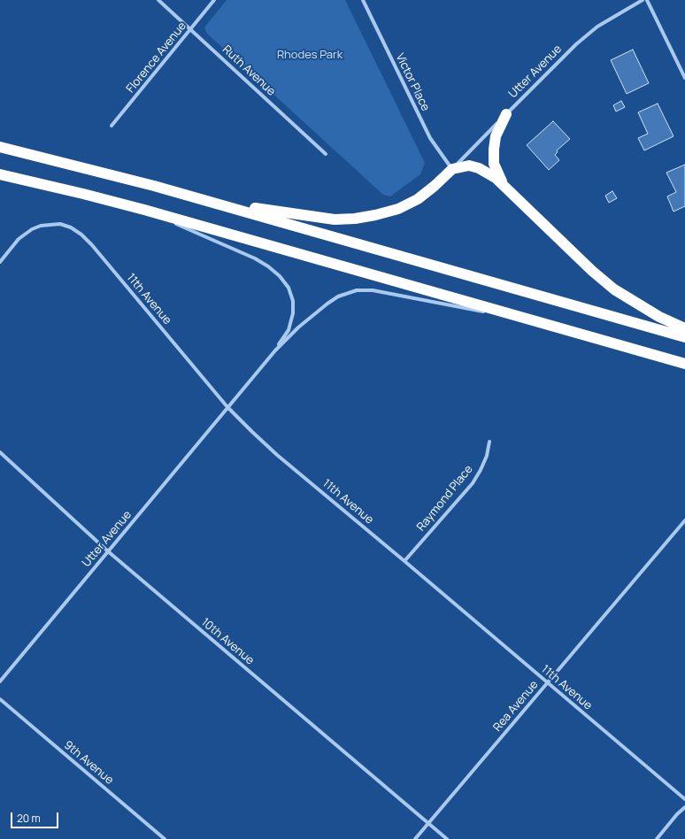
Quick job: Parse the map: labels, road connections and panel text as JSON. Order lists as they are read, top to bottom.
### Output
{
  "streets": {
    "street": [
      "Florence Avenue",
      "Ruth Avenue",
      "Utter Avenue",
      "Victor Place",
      "11th Avenue",
      "Raymond Place",
      "10th Avenue",
      "Rea Avenue",
      "9th Avenue"
    ]
  },
  "crossings": [
    ["Florence Avenue", "Ruth Avenue"],
    ["Utter Avenue", "Victor Place"],
    ["Utter Avenue", "11th Avenue"],
    ["Utter Avenue", "10th Avenue"],
    ["11th Avenue", "Raymond Place"],
    ["11th Avenue", "Rea Avenue"],
    ["10th Avenue", "Rea Avenue"]
  ],
  "parks": ["Rhodes Park"],
  "scale_bar": "20 m"
}
